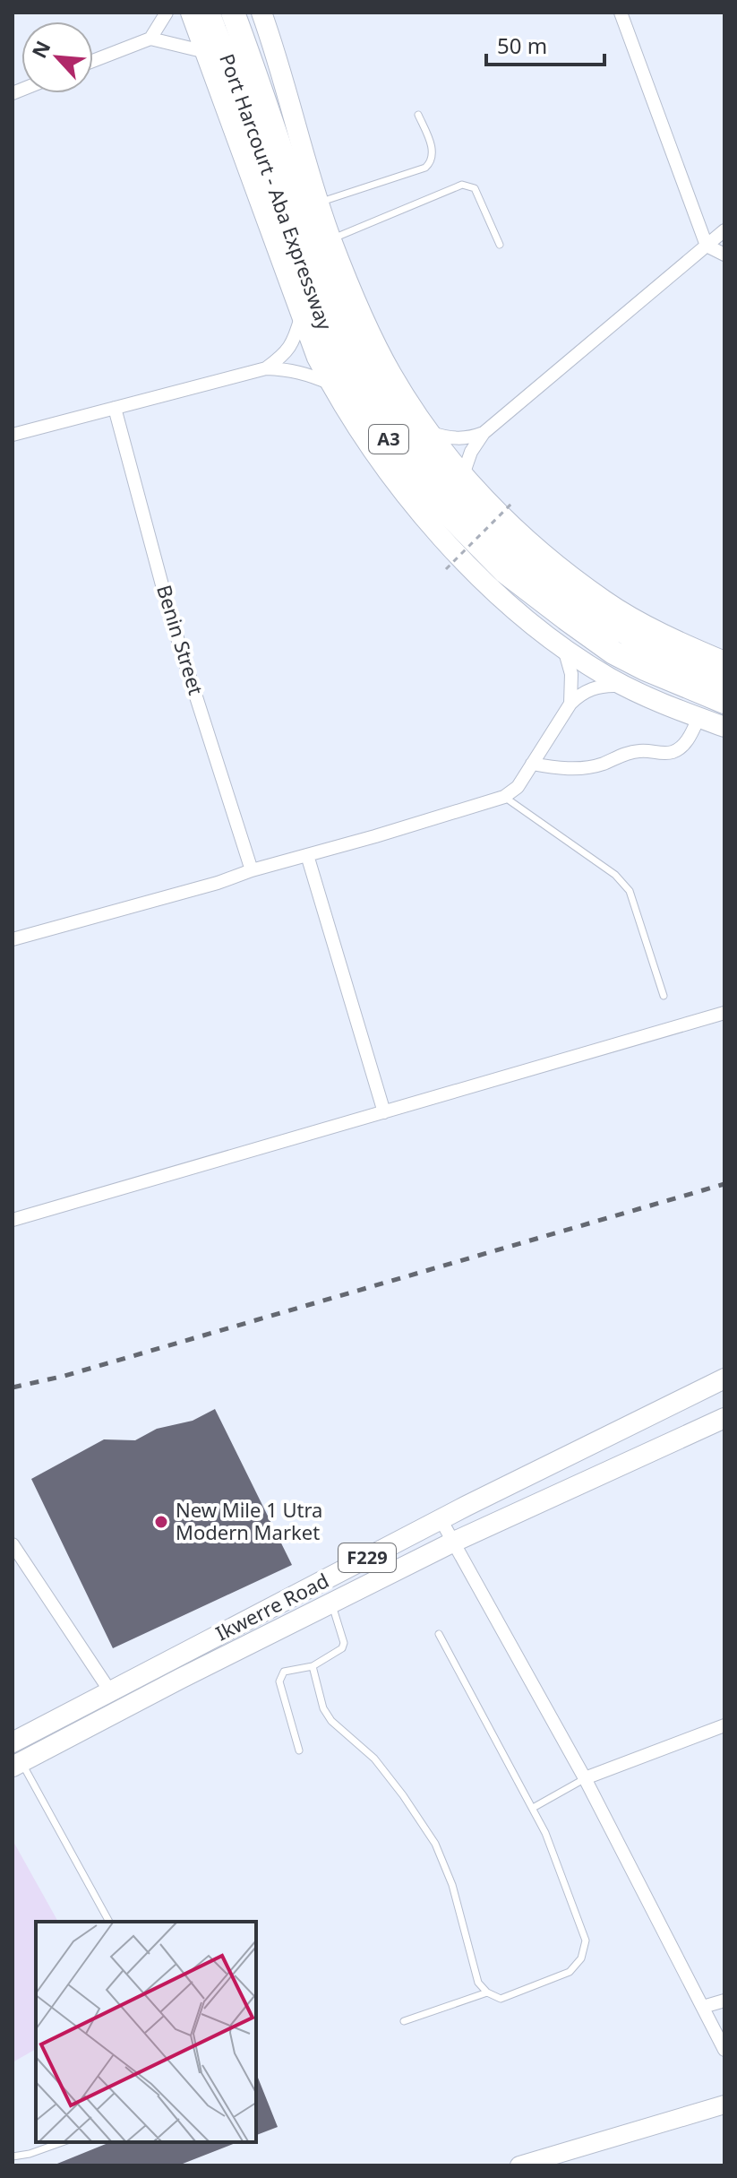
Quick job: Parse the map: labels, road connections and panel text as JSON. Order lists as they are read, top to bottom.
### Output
{
  "streets": {
    "highway": ["Port Harcourt - Aba Expressway", "A3"],
    "main road": ["F229", "Ikwerre Road"],
    "street": ["Benin Street"]
  },
  "places": ["New Mile 1 Utra Modern Market"],
  "scale_bar": "50 m",
  "north": "top left"
}
